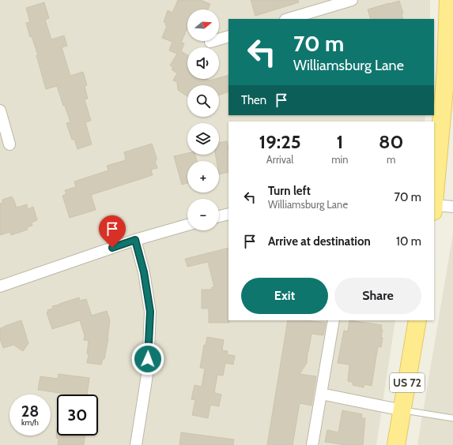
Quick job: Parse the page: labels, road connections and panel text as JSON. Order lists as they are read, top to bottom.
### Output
{
  "streets": {
    "main road": ["US 72"]
  },
  "north": "right",
  "page": {
    "map_buttons": ["+", "−"],
    "turn": ["70 m", "Williamsburg Lane"],
    "then": "Then",
    "eta": [
      "19:25",
      "Arrival",
      "1",
      "min",
      "80",
      "m"
    ],
    "list": [
      {
        "name": "Turn left",
        "note": "Williamsburg Lane",
        "value": "70 m"
      },
      {
        "name": "Arrive at destination",
        "value": "10 m"
      }
    ],
    "buttons": ["Exit", "Share"],
    "speed": "28 km/h",
    "limit": "30"
  }
}
